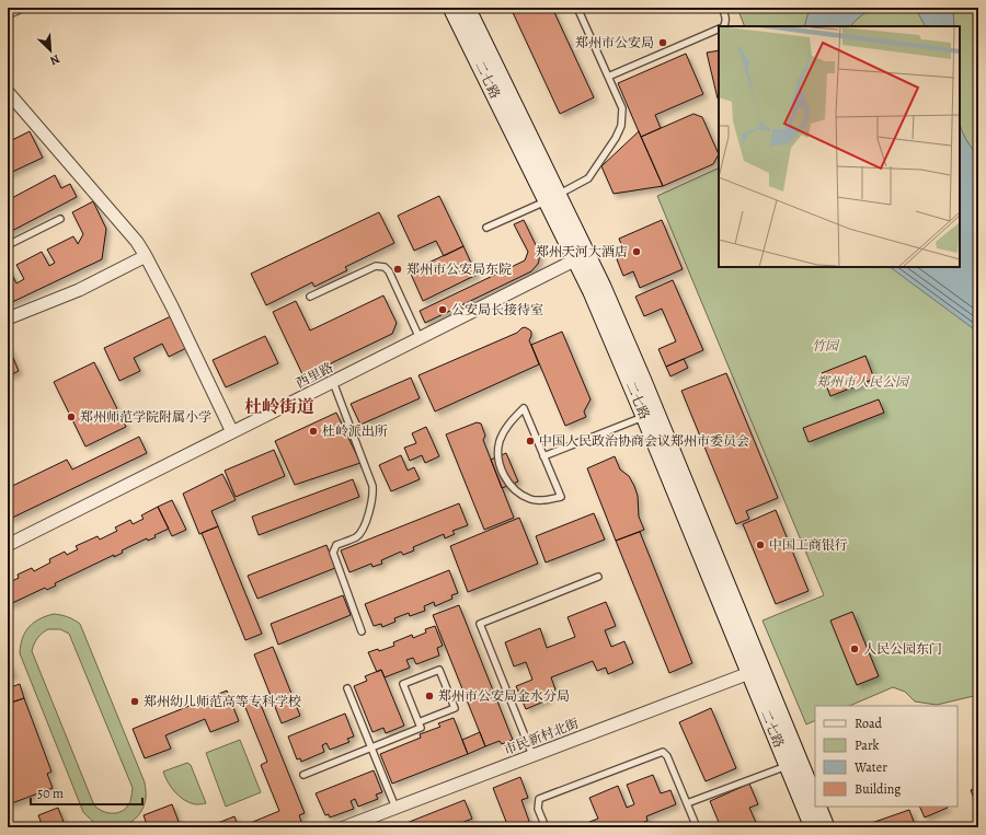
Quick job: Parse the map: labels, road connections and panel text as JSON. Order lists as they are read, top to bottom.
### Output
{
  "streets": {
    "main road": ["二七路"],
    "street": ["西里路", "市民新村北街"]
  },
  "crossings": [
    ["二七路", "西里路"],
    ["二七路", "市民新村北街"]
  ],
  "districts": ["杜岭街道"],
  "parks": ["竹园", "郑州市人民公园"],
  "places": [
    "郑州市公安局",
    "郑州天河大酒店",
    "郑州市公安局东院",
    "公安局长接待室",
    "郑州师范学院附属小学",
    "杜岭派出所",
    "中国人民政治协商会议郑州市委员会",
    "中国工商银行",
    "人民公园东门",
    "郑州市公安局金水分局",
    "郑州幼儿师范高等专科学校"
  ],
  "legend": [
    "Road",
    "Park",
    "Water",
    "Building"
  ],
  "scale_bar": "50 m",
  "north": "bottom right"
}
